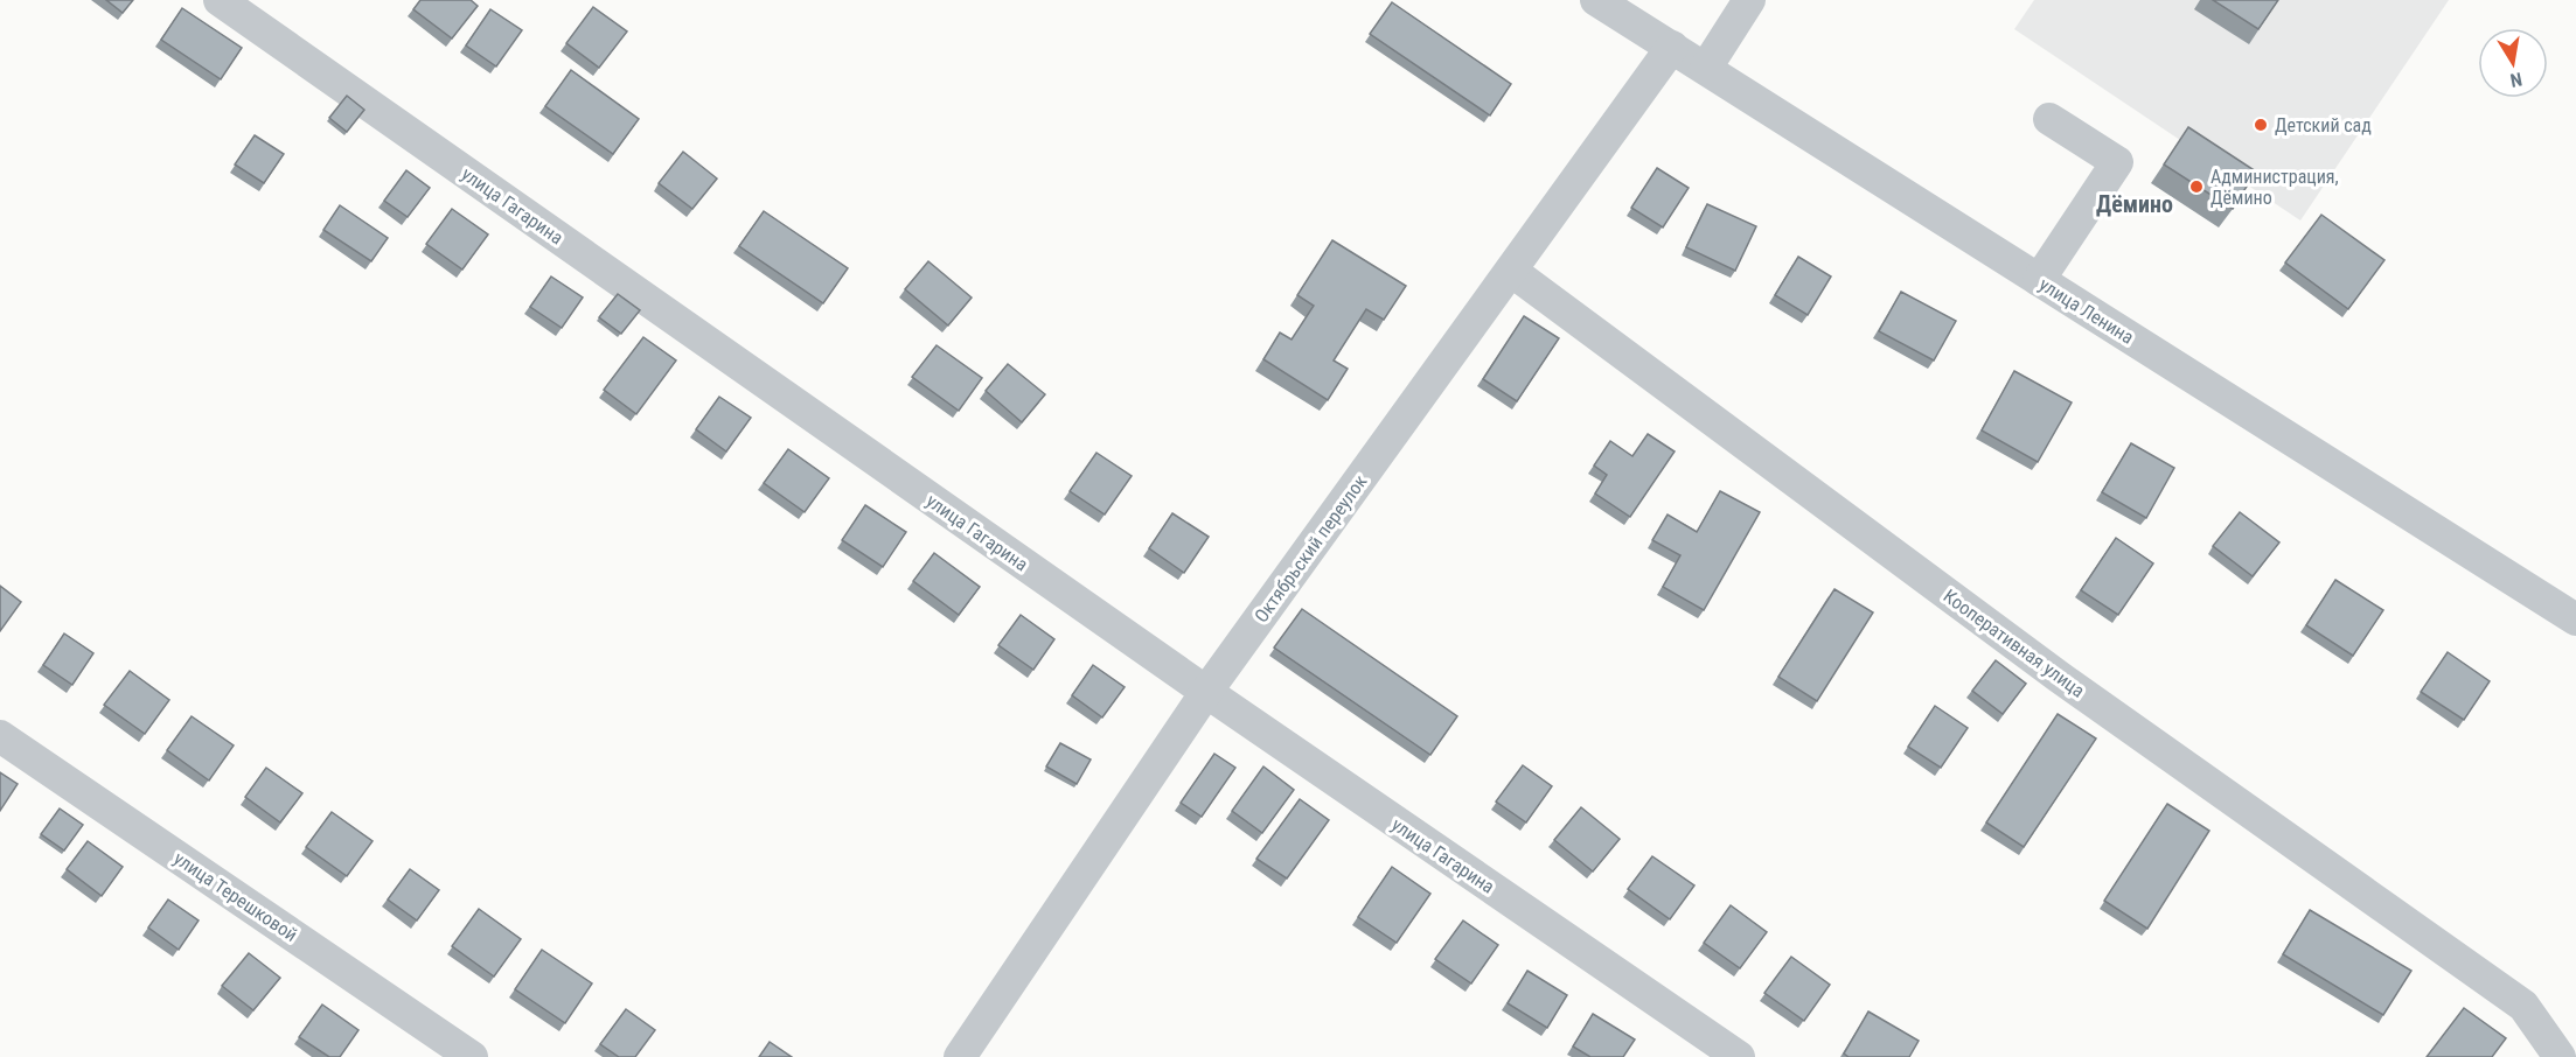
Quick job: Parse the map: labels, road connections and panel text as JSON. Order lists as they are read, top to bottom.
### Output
{
  "streets": {
    "street": [
      "улица Гагарина",
      "улица Ленина",
      "Октябрьский переулок",
      "Кооперативная улица",
      "улица Терешковой"
    ]
  },
  "crossings": [
    ["улица Гагарина", "Октябрьский переулок"],
    ["улица Ленина", "Октябрьский переулок"],
    ["Октябрьский переулок", "Кооперативная улица"]
  ],
  "districts": ["Дёмино"],
  "places": ["Детский сад", "Администрация, Дёмино"],
  "north": "bottom"
}
